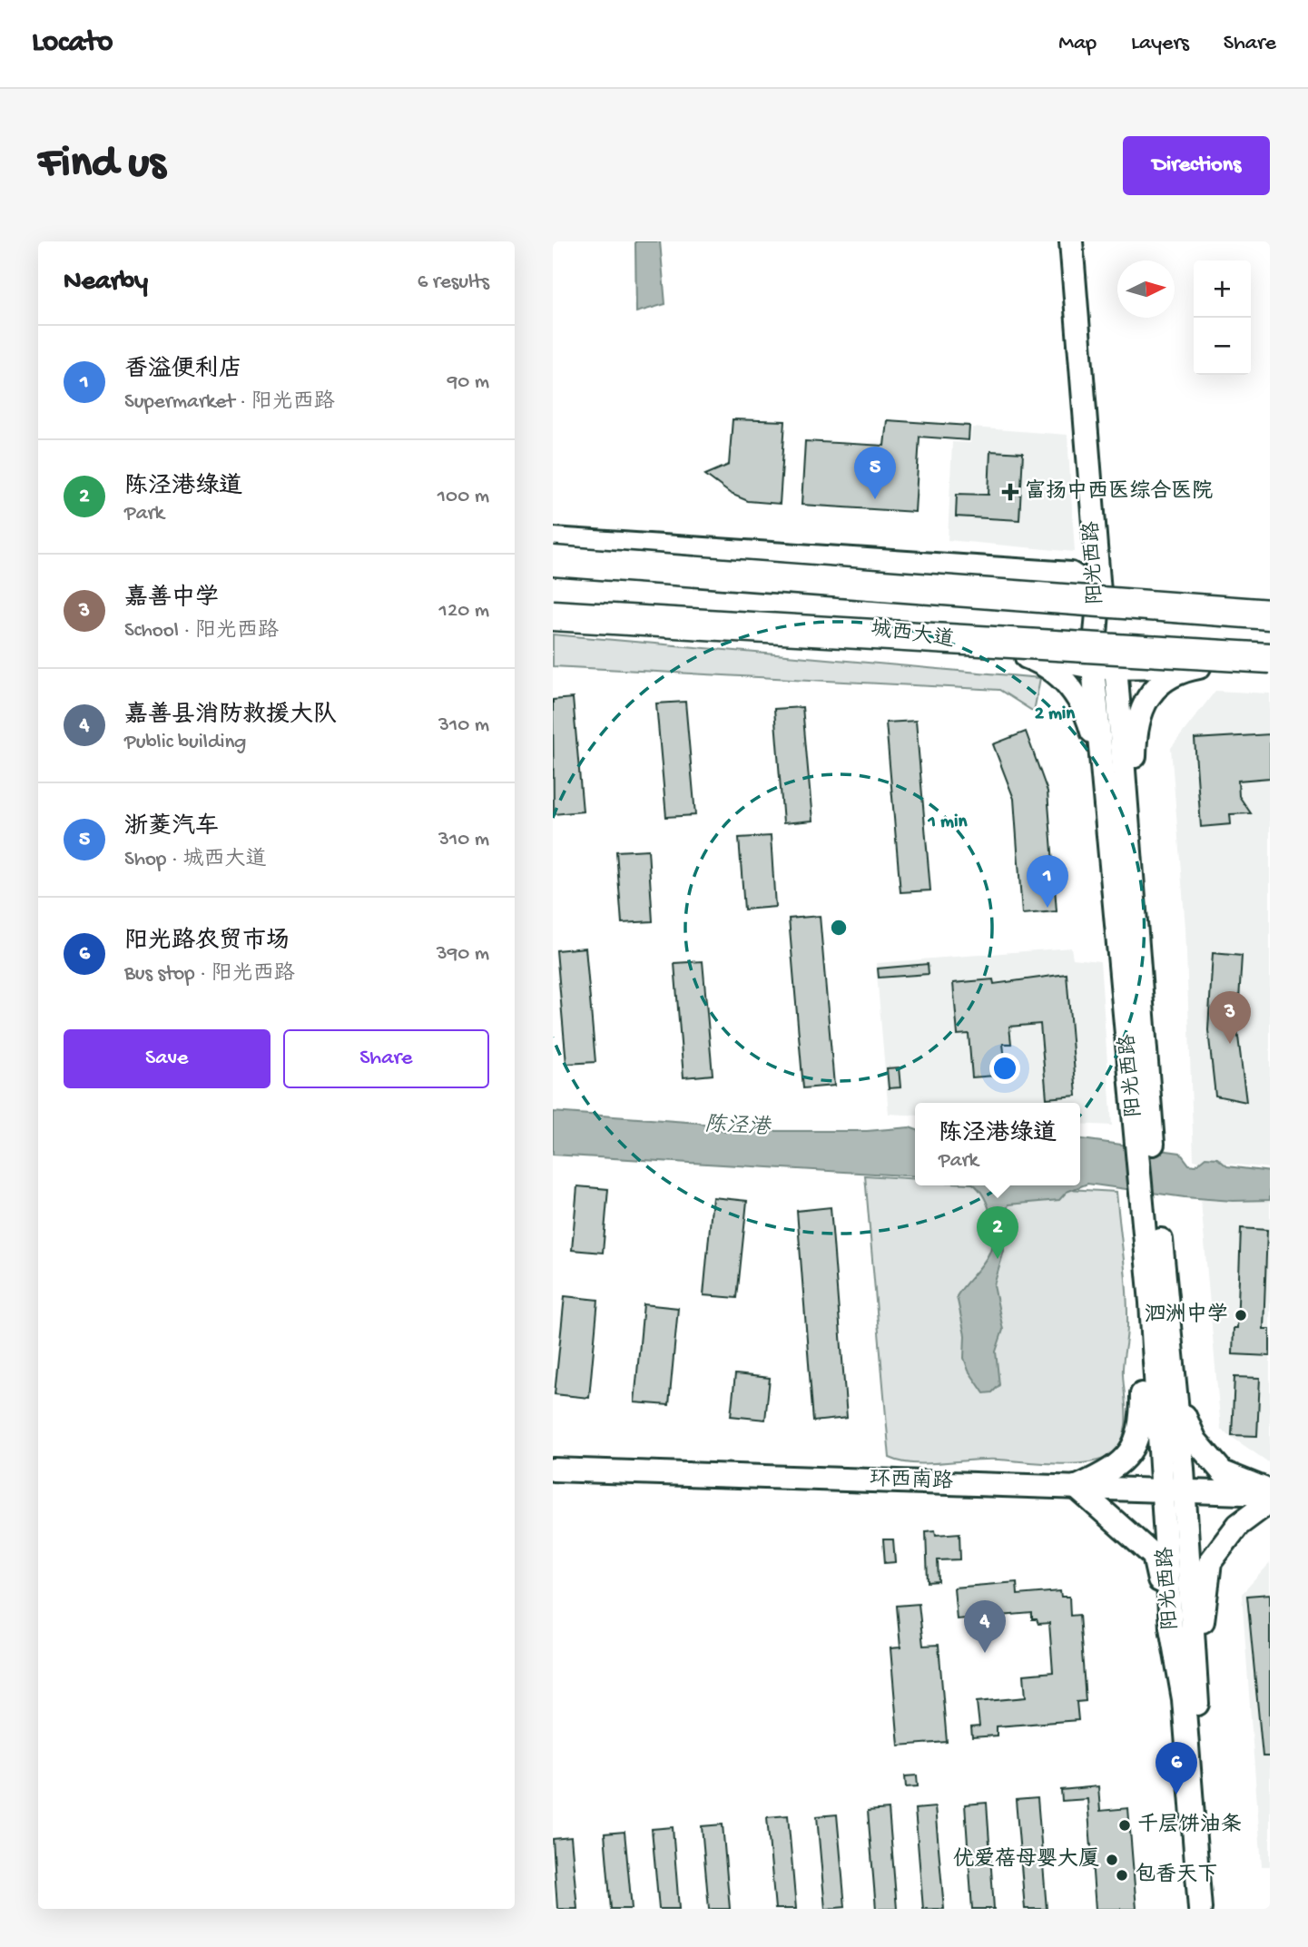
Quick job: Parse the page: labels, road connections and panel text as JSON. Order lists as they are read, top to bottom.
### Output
{
  "streets": {
    "main road": ["阳光西路", "城西大道", "环西南路"]
  },
  "crossings": [
    ["阳光西路", "城西大道"],
    ["阳光西路", "环西南路"]
  ],
  "water": ["陈泾港"],
  "places": {
    "health": ["富扬中西医综合医院"],
    "other": [
      "泗洲中学",
      "千层饼油条",
      "优爱蓓母婴大厦",
      "包香天下"
    ]
  },
  "north": "right",
  "page": {
    "header": "Locato",
    "nav": ["Map", "Layers", "Share"],
    "buttons": [
      "Directions",
      ["Save", "Share"]
    ],
    "title": "Find us",
    "heading": ["Nearby", "6 results"],
    "map_buttons": ["+", "−"],
    "list": [
      {
        "mark": "1",
        "name": "香溢便利店",
        "note": "Supermarket · 阳光西路",
        "value": "90 m"
      },
      {
        "mark": "2",
        "name": "陈泾港绿道",
        "note": "Park",
        "value": "100 m"
      },
      {
        "mark": "3",
        "name": "嘉善中学",
        "note": "School · 阳光西路",
        "value": "120 m"
      },
      {
        "mark": "4",
        "name": "嘉善县消防救援大队",
        "note": "Public building",
        "value": "310 m"
      },
      {
        "mark": "5",
        "name": "浙菱汽车",
        "note": "Shop · 城西大道",
        "value": "310 m"
      },
      {
        "mark": "6",
        "name": "阳光路农贸市场",
        "note": "Bus stop · 阳光西路",
        "value": "390 m"
      }
    ],
    "pins": [
      "5",
      "1",
      "3",
      "2",
      "4",
      "6"
    ],
    "popup": ["陈泾港绿道", "Park"]
  },
  "rings": ["2 min", "1 min"]
}
